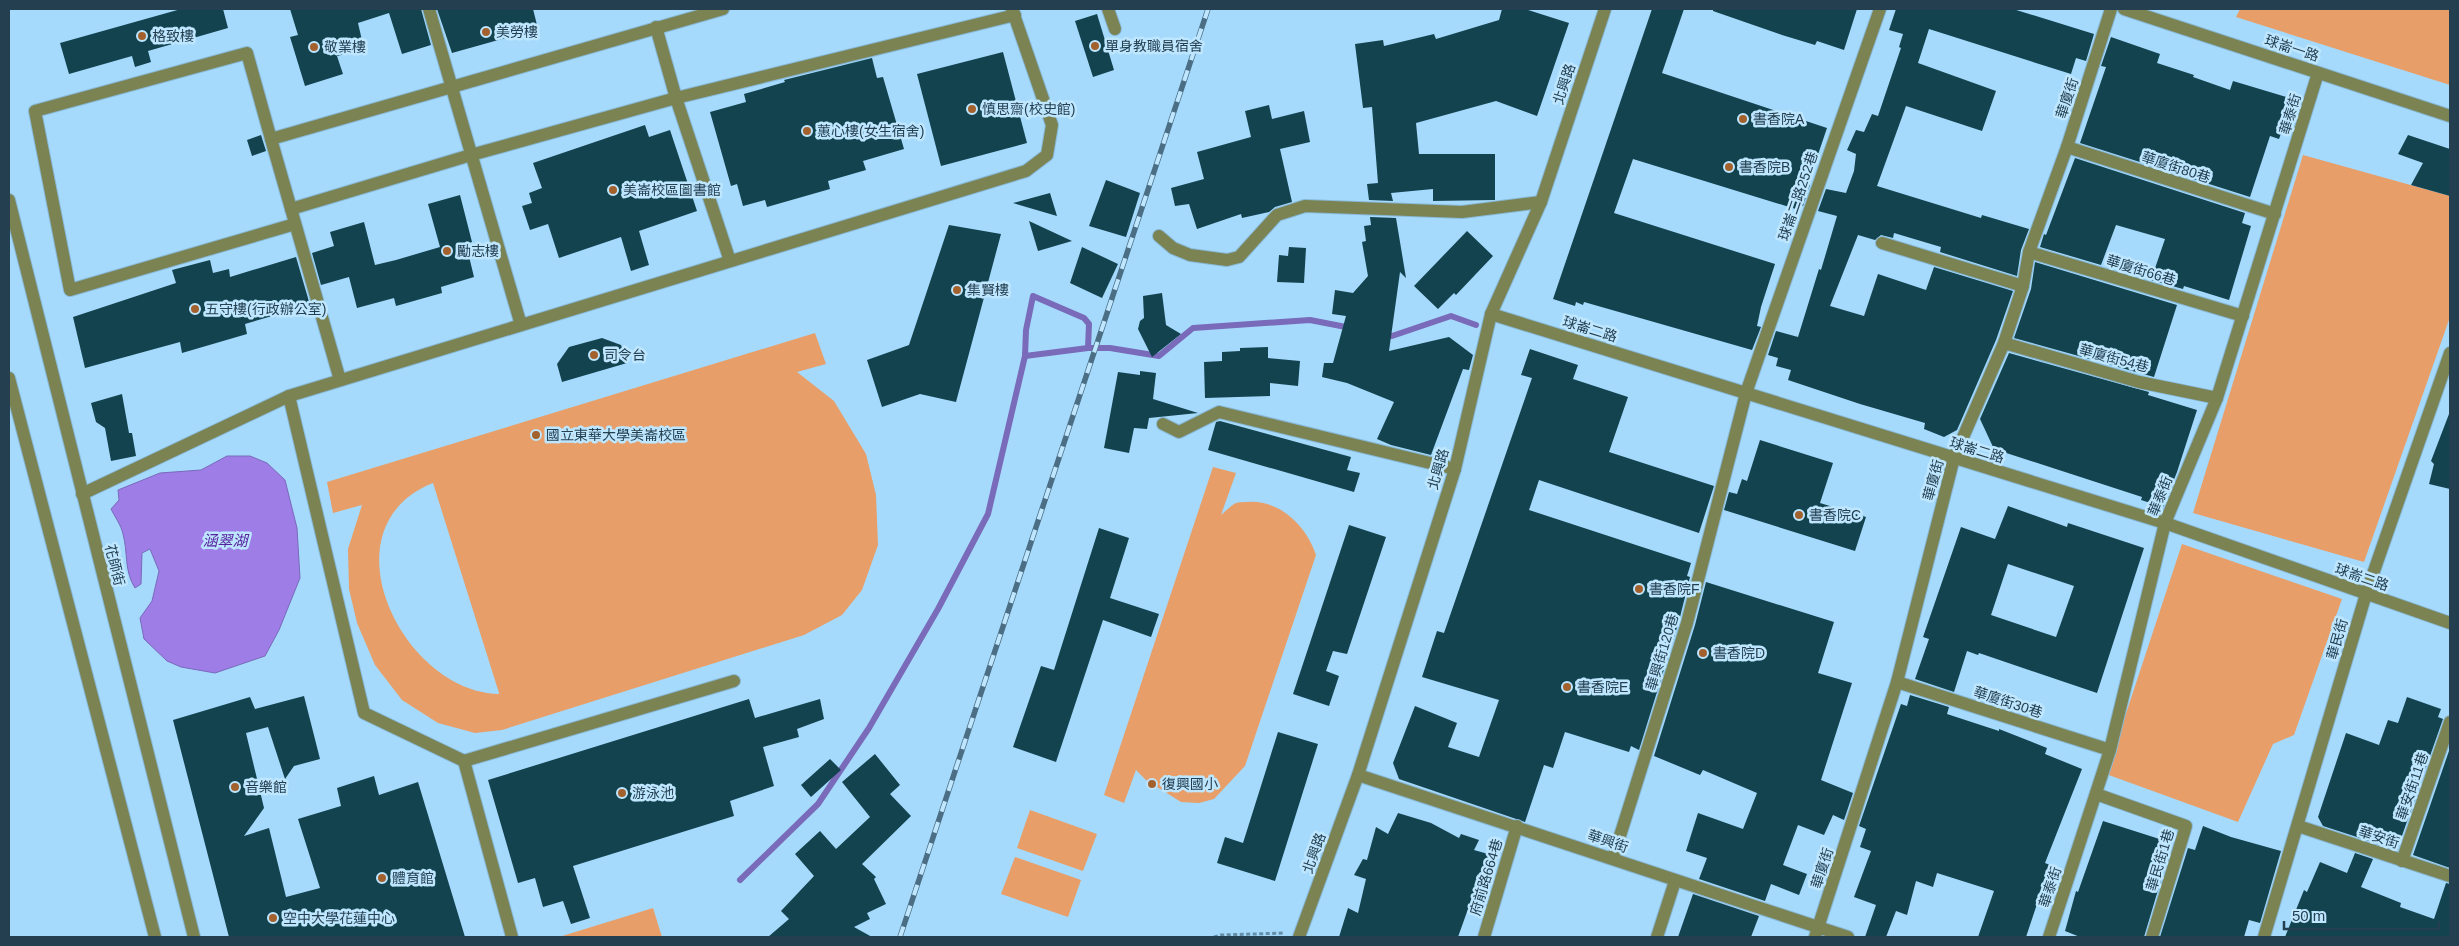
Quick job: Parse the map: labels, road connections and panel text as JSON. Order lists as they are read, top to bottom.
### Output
{
  "streets": {
    "street": [
      "球崙一路",
      "北興路",
      "華廈街",
      "華泰街",
      "華廈街80巷",
      "球崙二路252巷",
      "華廈街66巷",
      "球崙二路",
      "華廈街54巷",
      "花師街",
      "華民街",
      "華興街120巷",
      "華廈街30巷",
      "華安街11巷",
      "華安街",
      "華興街",
      "華民街1巷",
      "府前路664巷"
    ]
  },
  "crossings": [
    ["球崙一路", "華泰街"],
    ["北興路", "球崙二路"],
    ["北興路", "華興街"],
    ["華廈街", "華廈街80巷"],
    ["華廈街", "華廈街66巷"],
    ["華廈街", "球崙二路"],
    ["華廈街", "華廈街54巷"],
    ["華廈街", "華廈街30巷"],
    ["華廈街", "華興街"],
    ["華泰街", "華廈街80巷"],
    ["華泰街", "華廈街66巷"],
    ["華泰街", "球崙二路"],
    ["華泰街", "華廈街54巷"],
    ["華泰街", "華廈街30巷"],
    ["華泰街", "華民街1巷"],
    ["球崙二路252巷", "球崙二路"],
    ["球崙二路252巷", "華興街120巷"],
    ["球崙二路", "華民街"],
    ["球崙二路", "華興街120巷"],
    ["華民街", "華安街"],
    ["華興街120巷", "華興街"],
    ["華安街11巷", "華安街"],
    ["華興街", "府前路664巷"]
  ],
  "water": ["涵翠湖"],
  "places": [
    "美勞樓",
    "格致樓",
    "單身教職員宿舍",
    "敬業樓",
    "慎思齋(校史館)",
    "書香院A",
    "蕙心樓(女生宿舍)",
    "書香院B",
    "美崙校區圖書館",
    "勵志樓",
    "集賢樓",
    "五守樓(行政辦公室)",
    "司令台",
    "國立東華大學美崙校區",
    "書香院C",
    "書香院F",
    "書香院D",
    "書香院E",
    "復興國小",
    "音樂館",
    "游泳池",
    "體育館",
    "空中大學花蓮中心"
  ],
  "scale_bar": "50 m"
}
